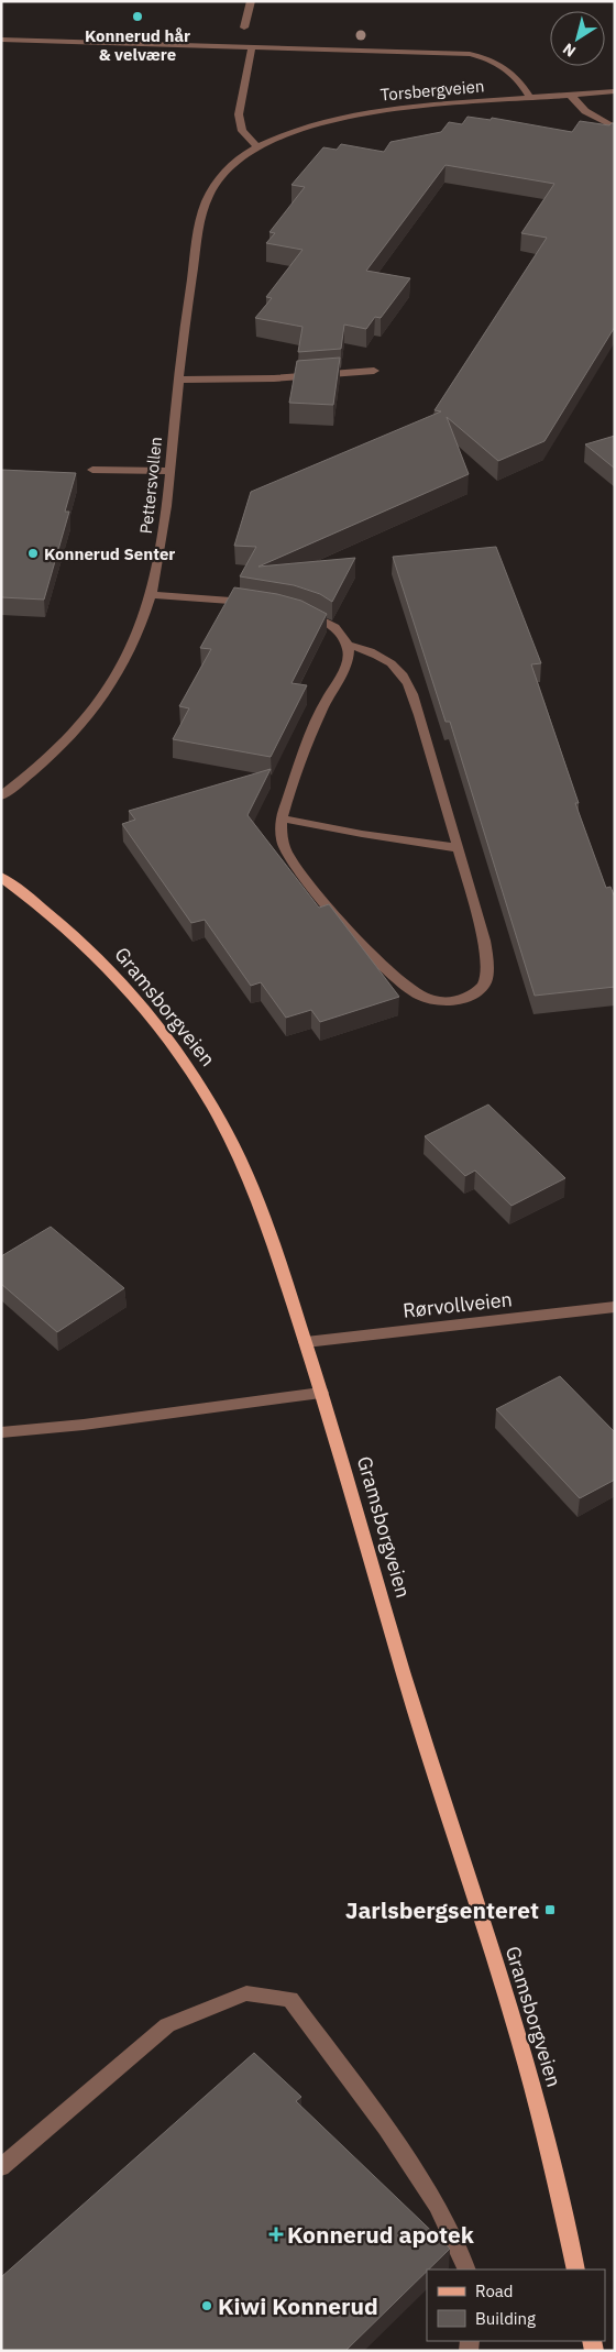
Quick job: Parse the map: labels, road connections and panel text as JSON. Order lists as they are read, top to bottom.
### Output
{
  "streets": {
    "main road": ["Gramsborgveien"],
    "street": ["Torsbergveien", "Pettersvollen", "Rørvollveien"]
  },
  "crossings": [
    ["Torsbergveien", "Pettersvollen"],
    ["Gramsborgveien", "Rørvollveien"]
  ],
  "places": {
    "other": ["Konnerud hår & velvære", "Konnerud Senter", "Kiwi Konnerud"],
    "transit": ["Jarlsbergsenteret"],
    "health": ["Konnerud apotek"]
  },
  "legend": ["Road", "Building"],
  "north": "bottom left"
}
